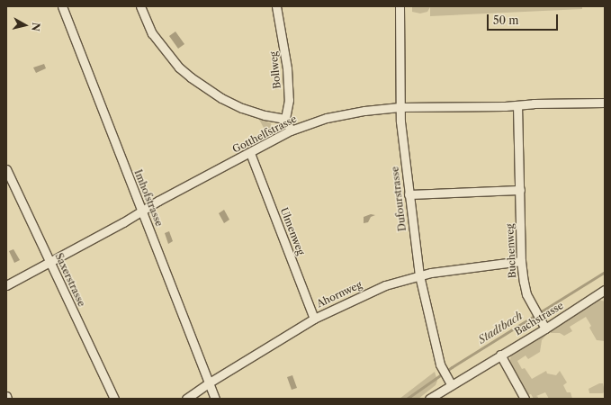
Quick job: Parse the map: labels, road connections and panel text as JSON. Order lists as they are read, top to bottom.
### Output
{
  "streets": {
    "street": [
      "Bollweg",
      "Gotthelfstrasse",
      "Imhofstrasse",
      "Dufourstrasse",
      "Ulmenweg",
      "Buchenweg",
      "Saxerstrasse",
      "Ahornweg",
      "Bachstrasse"
    ]
  },
  "crossings": [
    ["Gotthelfstrasse", "Imhofstrasse"],
    ["Gotthelfstrasse", "Dufourstrasse"],
    ["Gotthelfstrasse", "Ulmenweg"],
    ["Gotthelfstrasse", "Buchenweg"],
    ["Gotthelfstrasse", "Saxerstrasse"],
    ["Imhofstrasse", "Ahornweg"],
    ["Dufourstrasse", "Ahornweg"],
    ["Dufourstrasse", "Bachstrasse"],
    ["Ulmenweg", "Ahornweg"],
    ["Buchenweg", "Ahornweg"],
    ["Buchenweg", "Bachstrasse"]
  ],
  "water": ["Stadtbach"],
  "scale_bar": "50 m",
  "north": "right"
}
